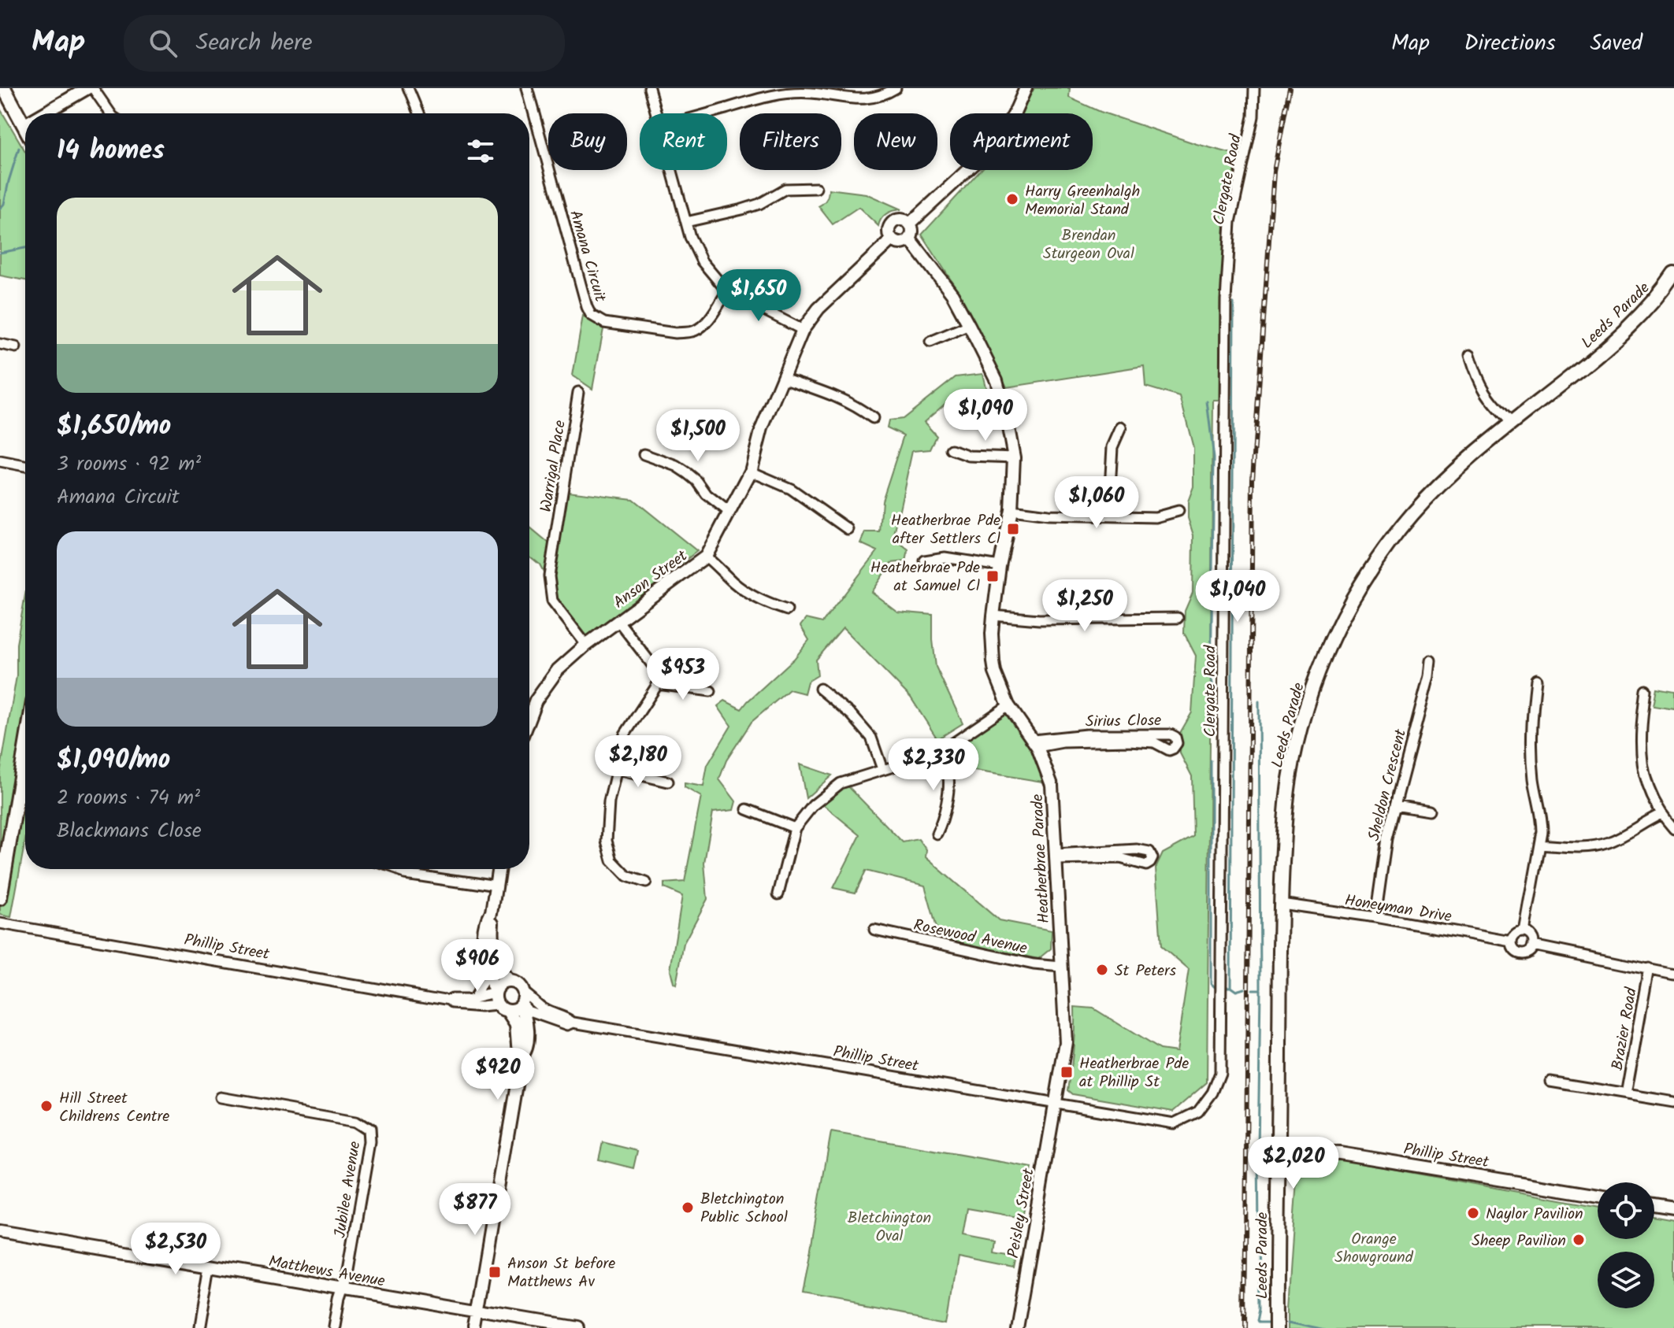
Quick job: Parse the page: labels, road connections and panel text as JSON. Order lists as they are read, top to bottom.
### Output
{
  "streets": {
    "main road": ["Leeds Parade"],
    "street": [
      "Clergate Road",
      "Amana Circuit",
      "Warrigal Place",
      "Anson Street",
      "Sirius Close",
      "Sheldon Crescent",
      "Heatherbrae Parade",
      "Honeyman Drive",
      "Rosewood Avenue",
      "Phillip Street",
      "Brazier Road",
      "Jubilee Avenue",
      "Peisley Street",
      "Matthews Avenue"
    ]
  },
  "crossings": [
    ["Clergate Road", "Phillip Street"],
    ["Leeds Parade", "Honeyman Drive"],
    ["Leeds Parade", "Phillip Street"],
    ["Warrigal Place", "Anson Street"],
    ["Anson Street", "Heatherbrae Parade"],
    ["Sirius Close", "Heatherbrae Parade"],
    ["Sheldon Crescent", "Honeyman Drive"],
    ["Heatherbrae Parade", "Rosewood Avenue"],
    ["Heatherbrae Parade", "Phillip Street"],
    ["Heatherbrae Parade", "Peisley Street"],
    ["Phillip Street", "Peisley Street"],
    ["Jubilee Avenue", "Matthews Avenue"]
  ],
  "parks": ["Brendan Sturgeon Oval", "Bletchington Oval", "Orange Showground"],
  "places": {
    "other": [
      "Harry Greenhalgh Memorial Stand",
      "St Peters",
      "Hill Street Childrens Centre",
      "Bletchington Public School",
      "Naylor Pavilion",
      "Sheep Pavilion"
    ],
    "transit": [
      "Heatherbrae Pde after Settlers Cl",
      "Heatherbrae Pde at Samuel Cl",
      "Heatherbrae Pde at Phillip St",
      "Anson St before Matthews Av"
    ]
  },
  "page": {
    "header": "Map",
    "search": "Search here",
    "nav": ["Map", "Directions", "Saved"],
    "chip": [
      "Buy",
      "Rent",
      "Filters",
      "New",
      "Apartment"
    ],
    "heading": "14 homes",
    "list": [
      {
        "name": "$1,650/mo",
        "note": "3 rooms · 92 m² · Amana Circuit"
      },
      {
        "name": "$1,090/mo",
        "note": "2 rooms · 74 m² · Blackmans Close"
      }
    ],
    "price": [
      "$1,650",
      "$1,090",
      "$1,500",
      "$1,060",
      "$1,040",
      "$1,250",
      "$953",
      "$2,180",
      "$2,330",
      "$906",
      "$920",
      "$2,020",
      "$877",
      "$2,530"
    ]
  }
}
